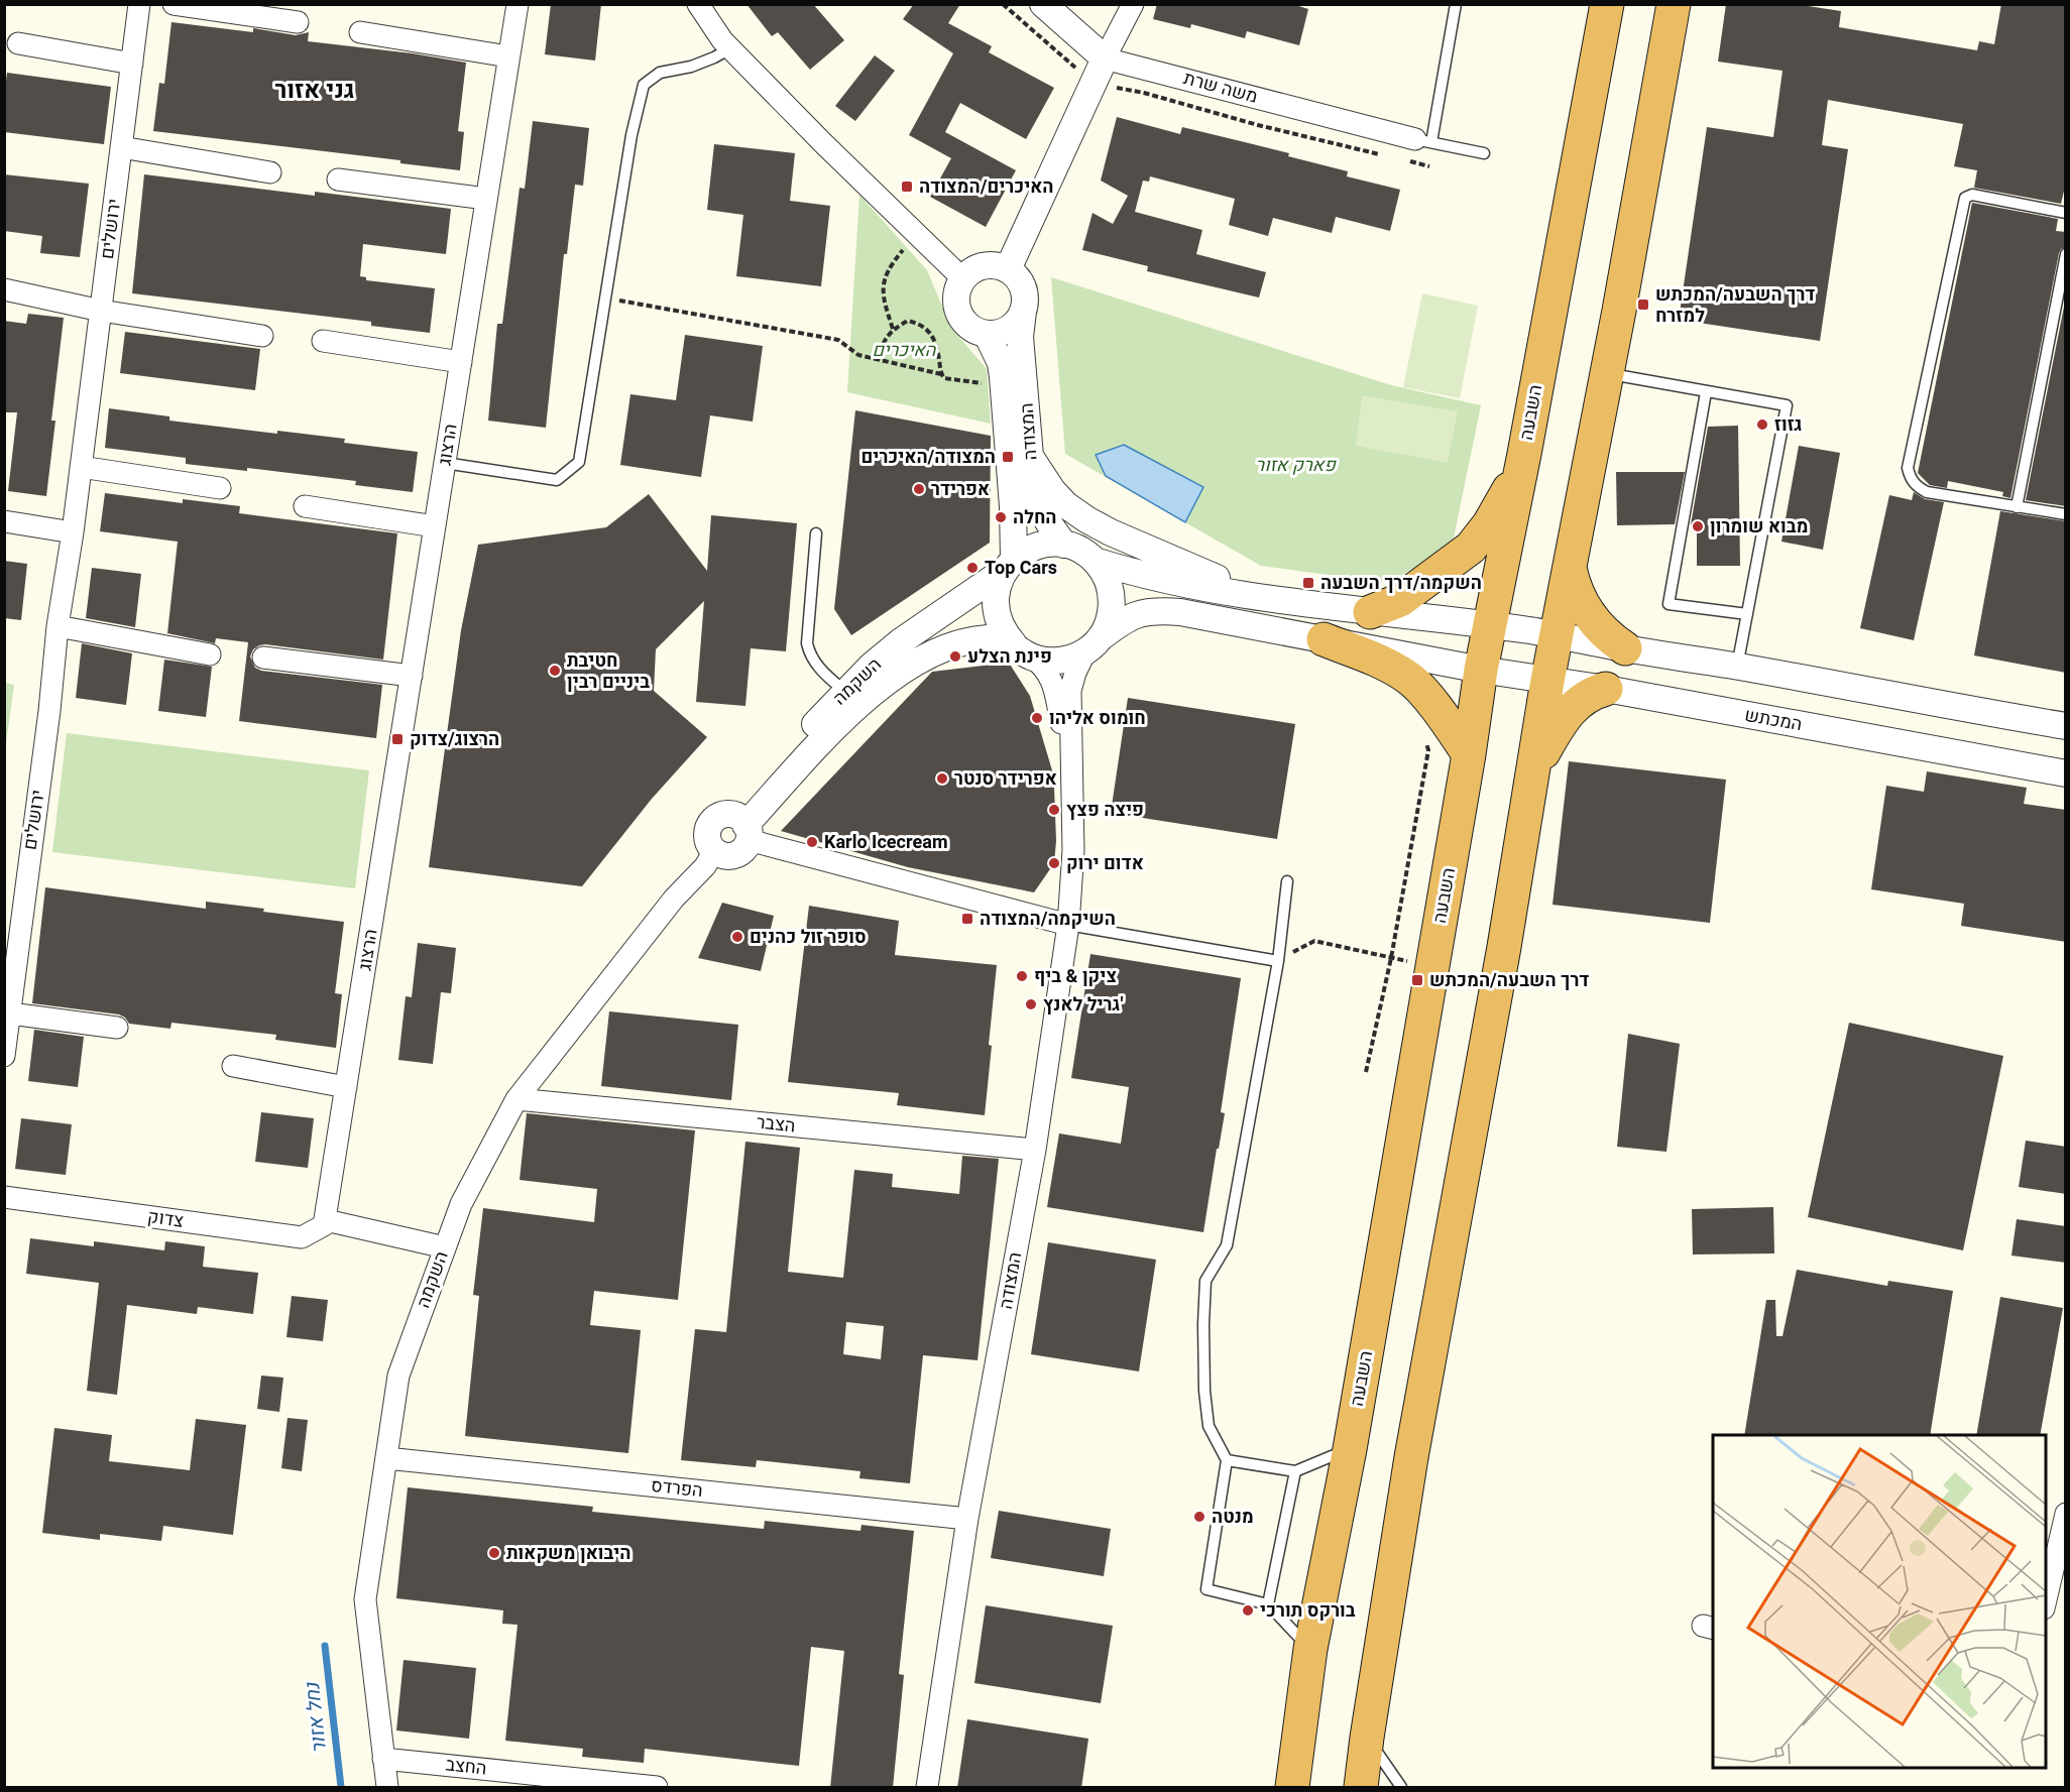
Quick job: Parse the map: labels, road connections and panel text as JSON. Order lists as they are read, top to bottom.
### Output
{
  "streets": {
    "highway": ["השבעה"],
    "street": [
      "משה שרת",
      "ירושלים",
      "המצודה",
      "הרצוג",
      "השקמה",
      "המכתש",
      "הצבר",
      "צדוק",
      "הפרדס",
      "החצב"
    ]
  },
  "crossings": [
    ["השבעה", "המכתש"],
    ["המצודה", "השקמה"],
    ["המצודה", "המכתש"],
    ["המצודה", "הצבר"],
    ["המצודה", "הפרדס"],
    ["הרצוג", "צדוק"],
    ["השקמה", "המכתש"],
    ["השקמה", "הצבר"],
    ["השקמה", "הפרדס"],
    ["השקמה", "החצב"]
  ],
  "districts": ["גני אזור"],
  "water": ["נחל אזור"],
  "parks": ["האיכרים", "פארק אזור"],
  "places": {
    "transit": [
      "האיכרים/המצודה",
      "דרך השבעה/המכתש למזרח",
      "המצודה/האיכרים",
      "השקמה/דרך השבעה",
      "הרצוג/צדוק",
      "השיקמה/המצודה",
      "דרך השבעה/המכתש"
    ],
    "other": [
      "גזוז",
      "אפרידר",
      "החלה",
      "מבוא שומרון",
      "Top Cars",
      "פינת הצלע",
      "חטיבת ביניים רבין",
      "חומוס אליהו",
      "אפרידר סנטר",
      "פיצה פצץ",
      "Karlo Icecream",
      "אדום ירוק",
      "סופר זול כהנים",
      "ציקן & ביף",
      "גריל לאנץ'",
      "מנטה",
      "היבואן משקאות",
      "בורקס תורכי"
    ]
  }
}
